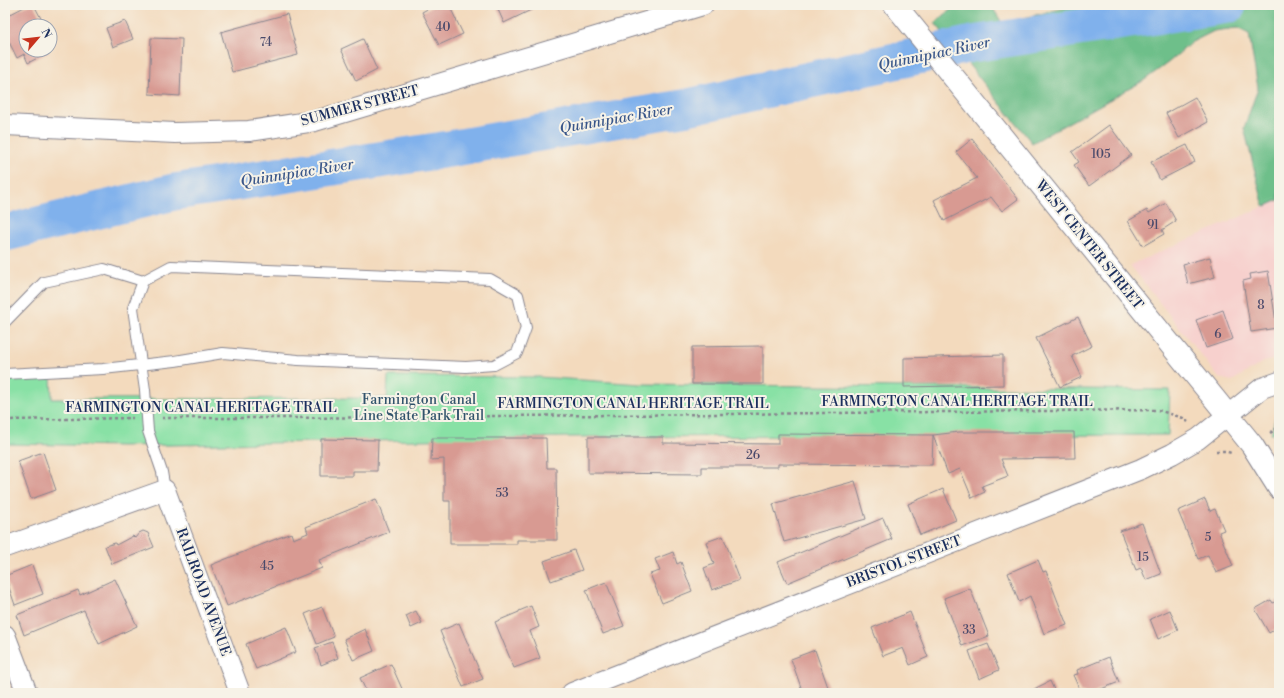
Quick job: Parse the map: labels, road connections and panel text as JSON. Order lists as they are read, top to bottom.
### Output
{
  "streets": {
    "street": [
      "SUMMER STREET",
      "WEST CENTER STREET",
      "BRISTOL STREET",
      "RAILROAD AVENUE"
    ],
    "path": ["FARMINGTON CANAL HERITAGE TRAIL"]
  },
  "crossings": [
    ["WEST CENTER STREET", "BRISTOL STREET"]
  ],
  "water": ["Quinnipiac River"],
  "parks": ["Farmington Canal Line State Park Trail"],
  "house_numbers": [
    "40",
    "74",
    "105",
    "91",
    "8",
    "6",
    "26",
    "53",
    "5",
    "15",
    "45",
    "33"
  ],
  "north": "top right"
}
